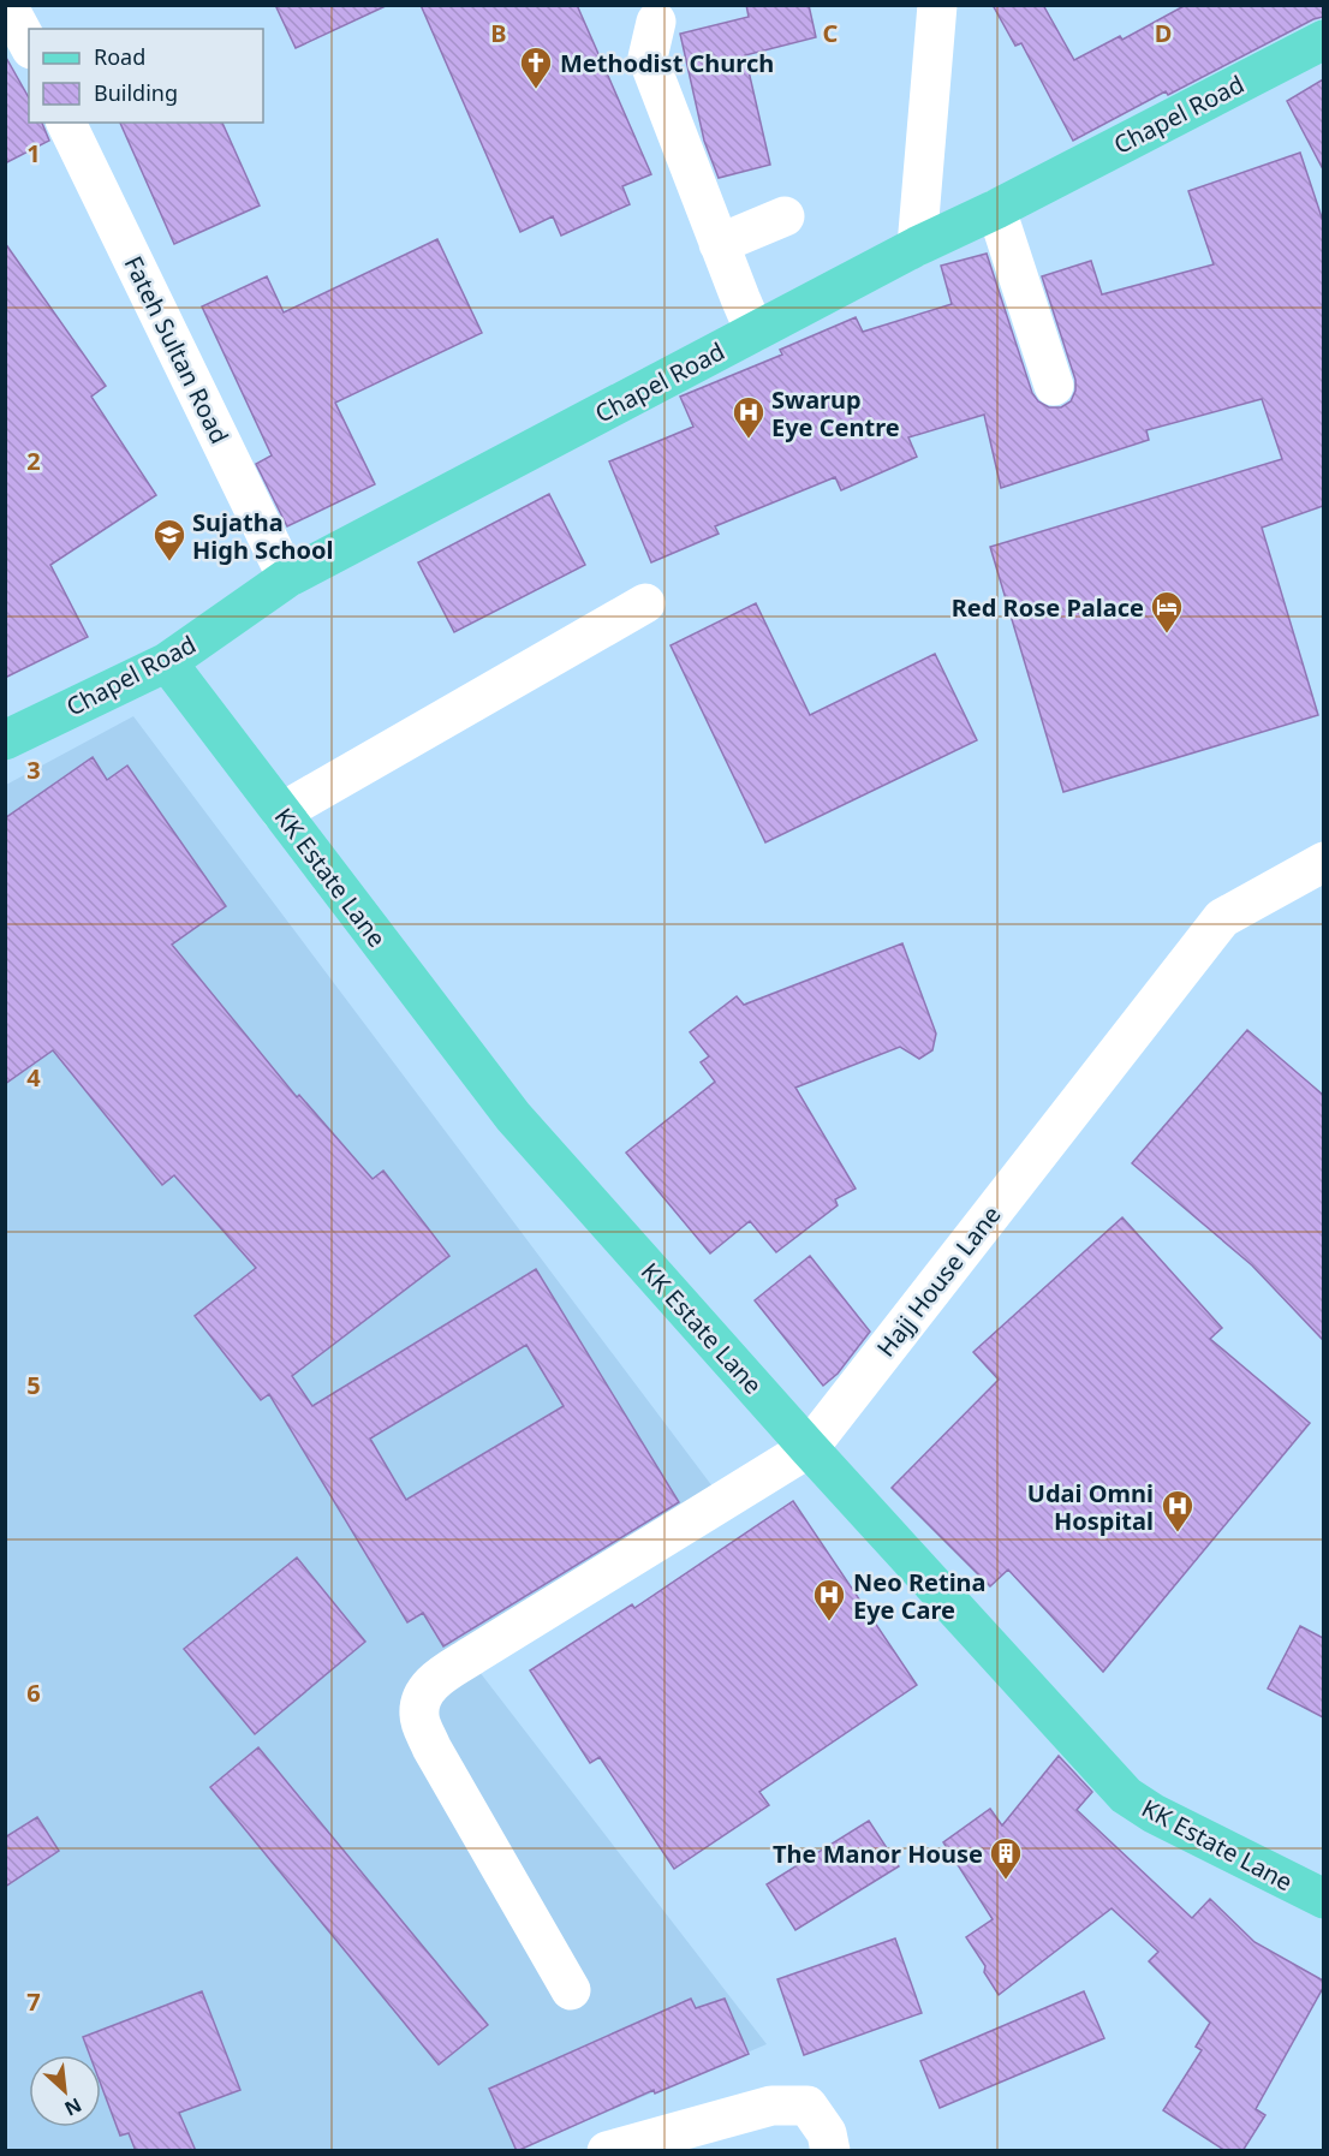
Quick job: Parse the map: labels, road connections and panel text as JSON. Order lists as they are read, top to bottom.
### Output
{
  "streets": {
    "main road": ["Chapel Road", "KK Estate Lane"],
    "street": ["Fateh Sultan Road", "Hajj House Lane"]
  },
  "crossings": [
    ["Chapel Road", "Fateh Sultan Road"],
    ["Chapel Road", "KK Estate Lane"],
    ["KK Estate Lane", "Hajj House Lane"]
  ],
  "places": {
    "church": ["Methodist Church"],
    "hospital": ["Swarup Eye Centre", "Udai Omni Hospital", "Neo Retina Eye Care"],
    "school or university": ["Sujatha High School"],
    "hotel": ["Red Rose Palace"],
    "building": ["The Manor House"]
  },
  "legend": ["Road", "Building"],
  "north": "bottom right",
  "grid": {
    "columns": ["B", "C", "D"],
    "rows": [
      "1",
      "2",
      "3",
      "4",
      "5",
      "6",
      "7"
    ]
  }
}
